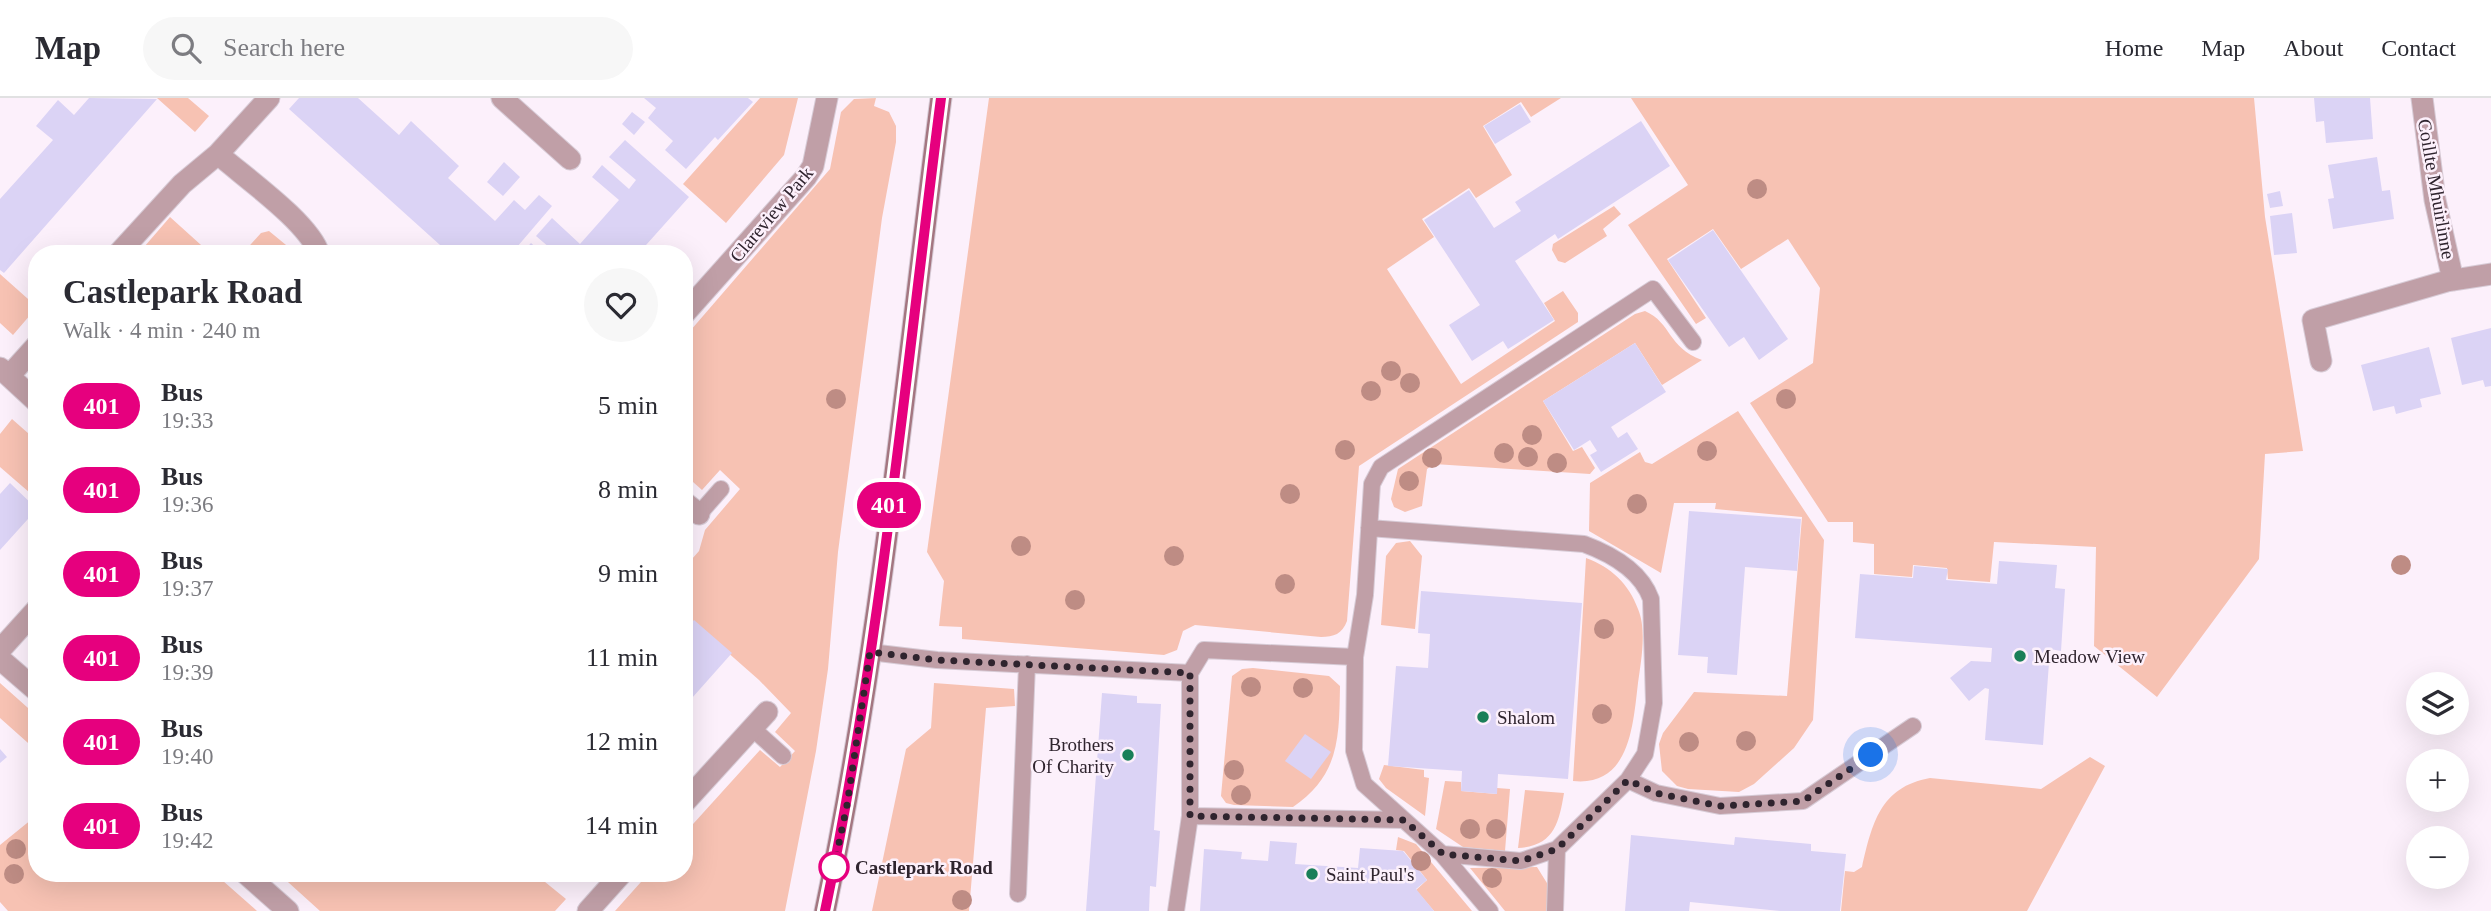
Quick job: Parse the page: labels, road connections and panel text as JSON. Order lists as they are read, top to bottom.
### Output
{
  "streets": {
    "street": ["Coillte Mhuirlinne", "Clareview Park"]
  },
  "places": [
    "Meadow View",
    "Shalom",
    "Brothers Of Charity",
    "Castlepark Road",
    "Saint Paul's"
  ],
  "lines": ["bus line 401"],
  "page": {
    "header": "Map",
    "search": "Search here",
    "nav": [
      "Home",
      "Map",
      "About",
      "Contact"
    ],
    "on_map": "401",
    "heading": ["Castlepark Road", "Walk · 4 min · 240 m"],
    "list": [
      {
        "mark": "401",
        "name": "Bus",
        "note": "19:33",
        "value": "5 min"
      },
      {
        "mark": "401",
        "name": "Bus",
        "note": "19:36",
        "value": "8 min"
      },
      {
        "mark": "401",
        "name": "Bus",
        "note": "19:37",
        "value": "9 min"
      },
      {
        "mark": "401",
        "name": "Bus",
        "note": "19:39",
        "value": "11 min"
      },
      {
        "mark": "401",
        "name": "Bus",
        "note": "19:40",
        "value": "12 min"
      },
      {
        "mark": "401",
        "name": "Bus",
        "note": "19:42",
        "value": "14 min"
      }
    ],
    "map_buttons": ["+", "−"]
  }
}
